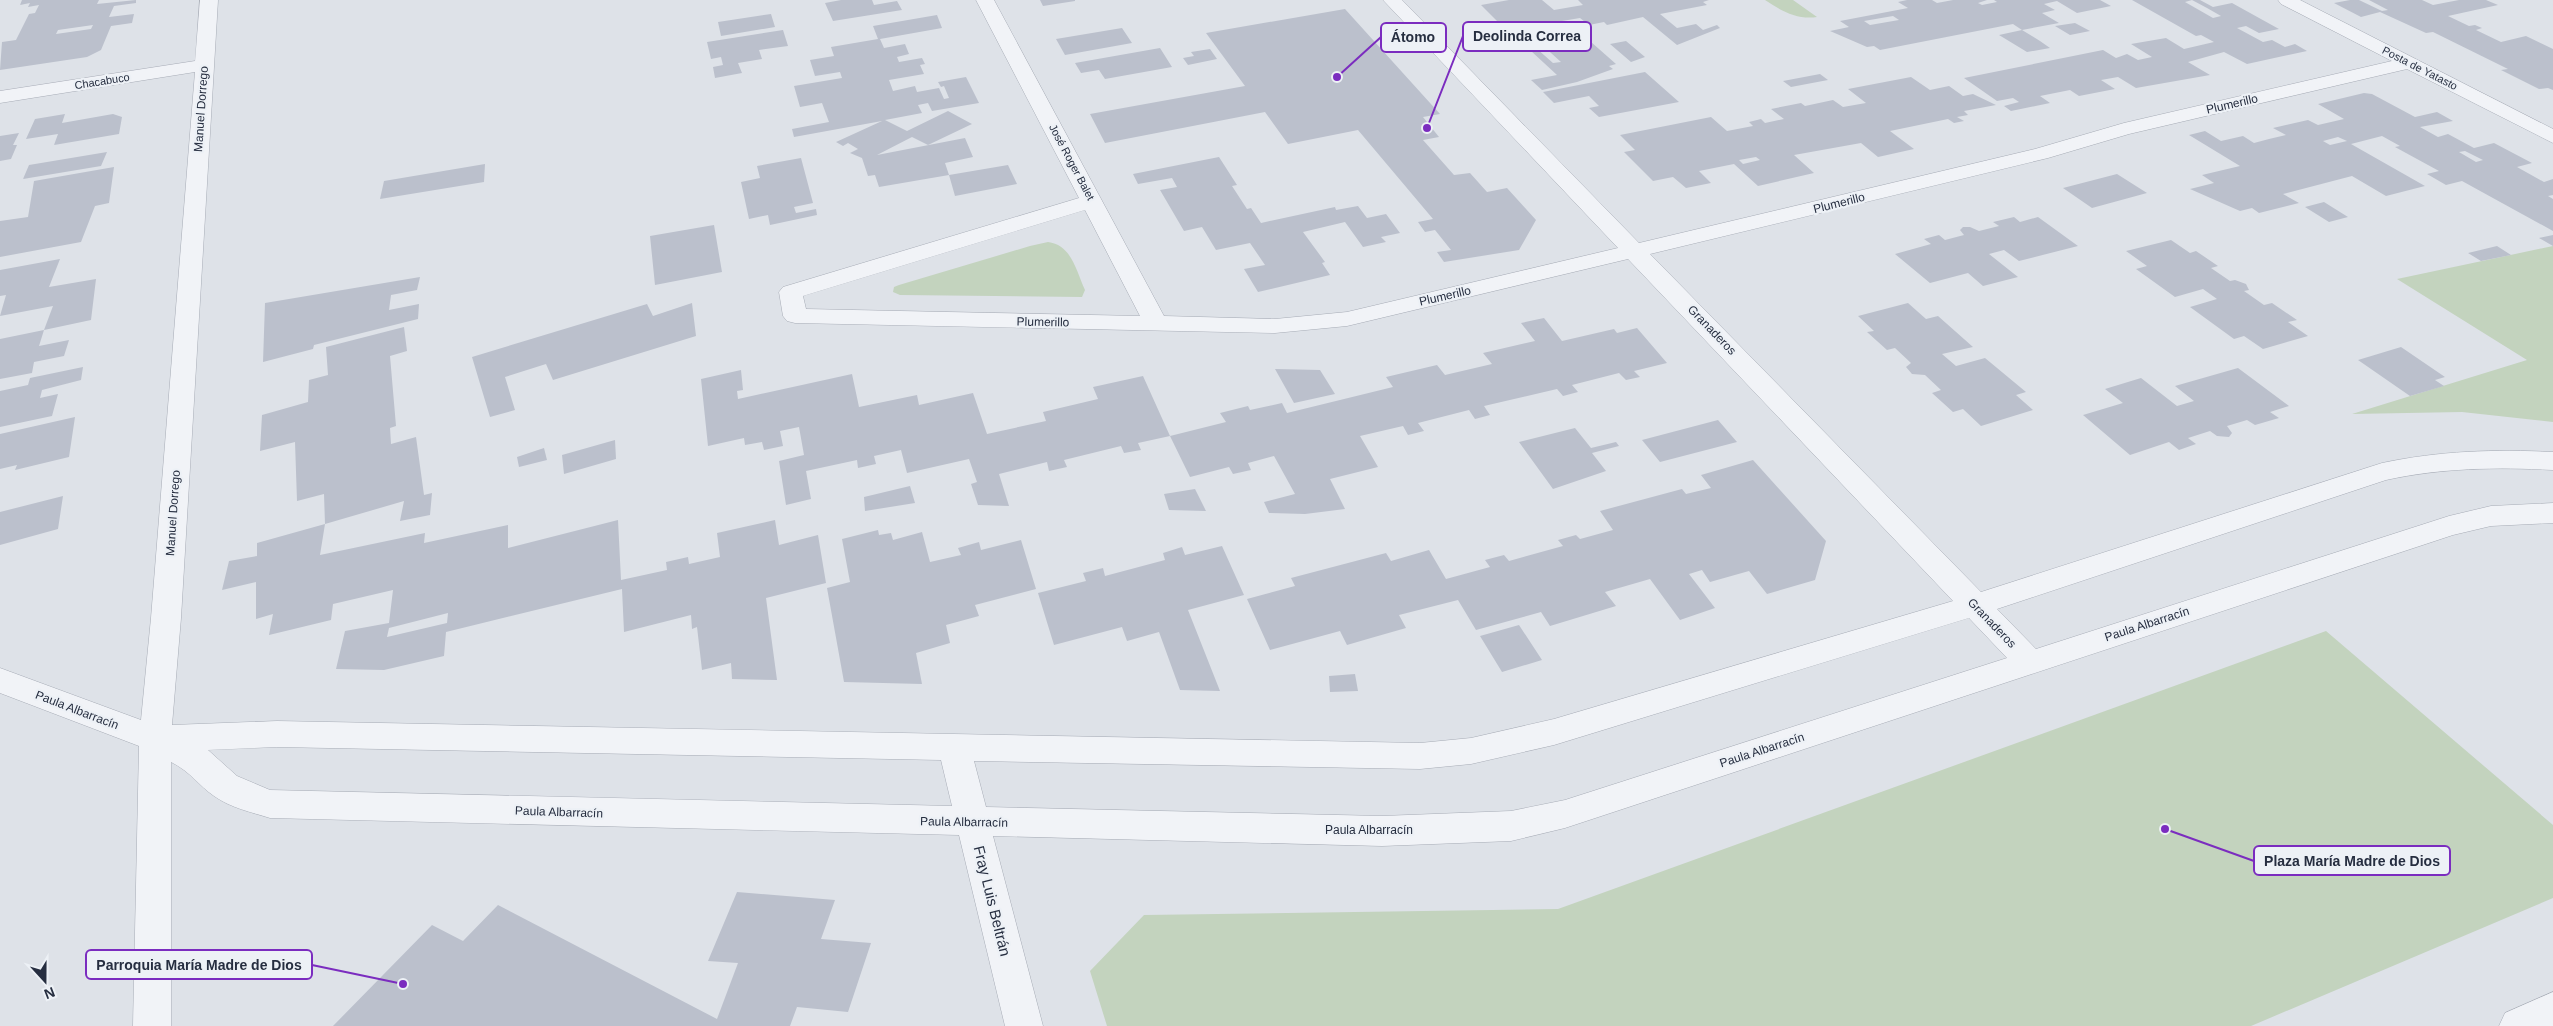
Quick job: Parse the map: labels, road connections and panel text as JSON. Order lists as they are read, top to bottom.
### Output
{
  "streets": {
    "street": [
      "Posta de Yatasto",
      "Chacabuco",
      "Plumerillo",
      "Manuel Dorrego",
      "José Roger Balet",
      "Granaderos",
      "Paula Albarracín",
      "Fray Luis Beltrán"
    ]
  },
  "crossings": [
    ["Posta de Yatasto", "Plumerillo"],
    ["Chacabuco", "Manuel Dorrego"],
    ["Plumerillo", "José Roger Balet"],
    ["Plumerillo", "Granaderos"],
    ["Manuel Dorrego", "Paula Albarracín"],
    ["Granaderos", "Paula Albarracín"],
    ["Paula Albarracín", "Fray Luis Beltrán"]
  ],
  "places": [
    "Átomo",
    "Deolinda Correa",
    "Plaza María Madre de Dios",
    "Parroquia María Madre de Dios"
  ],
  "north": "bottom"
}
